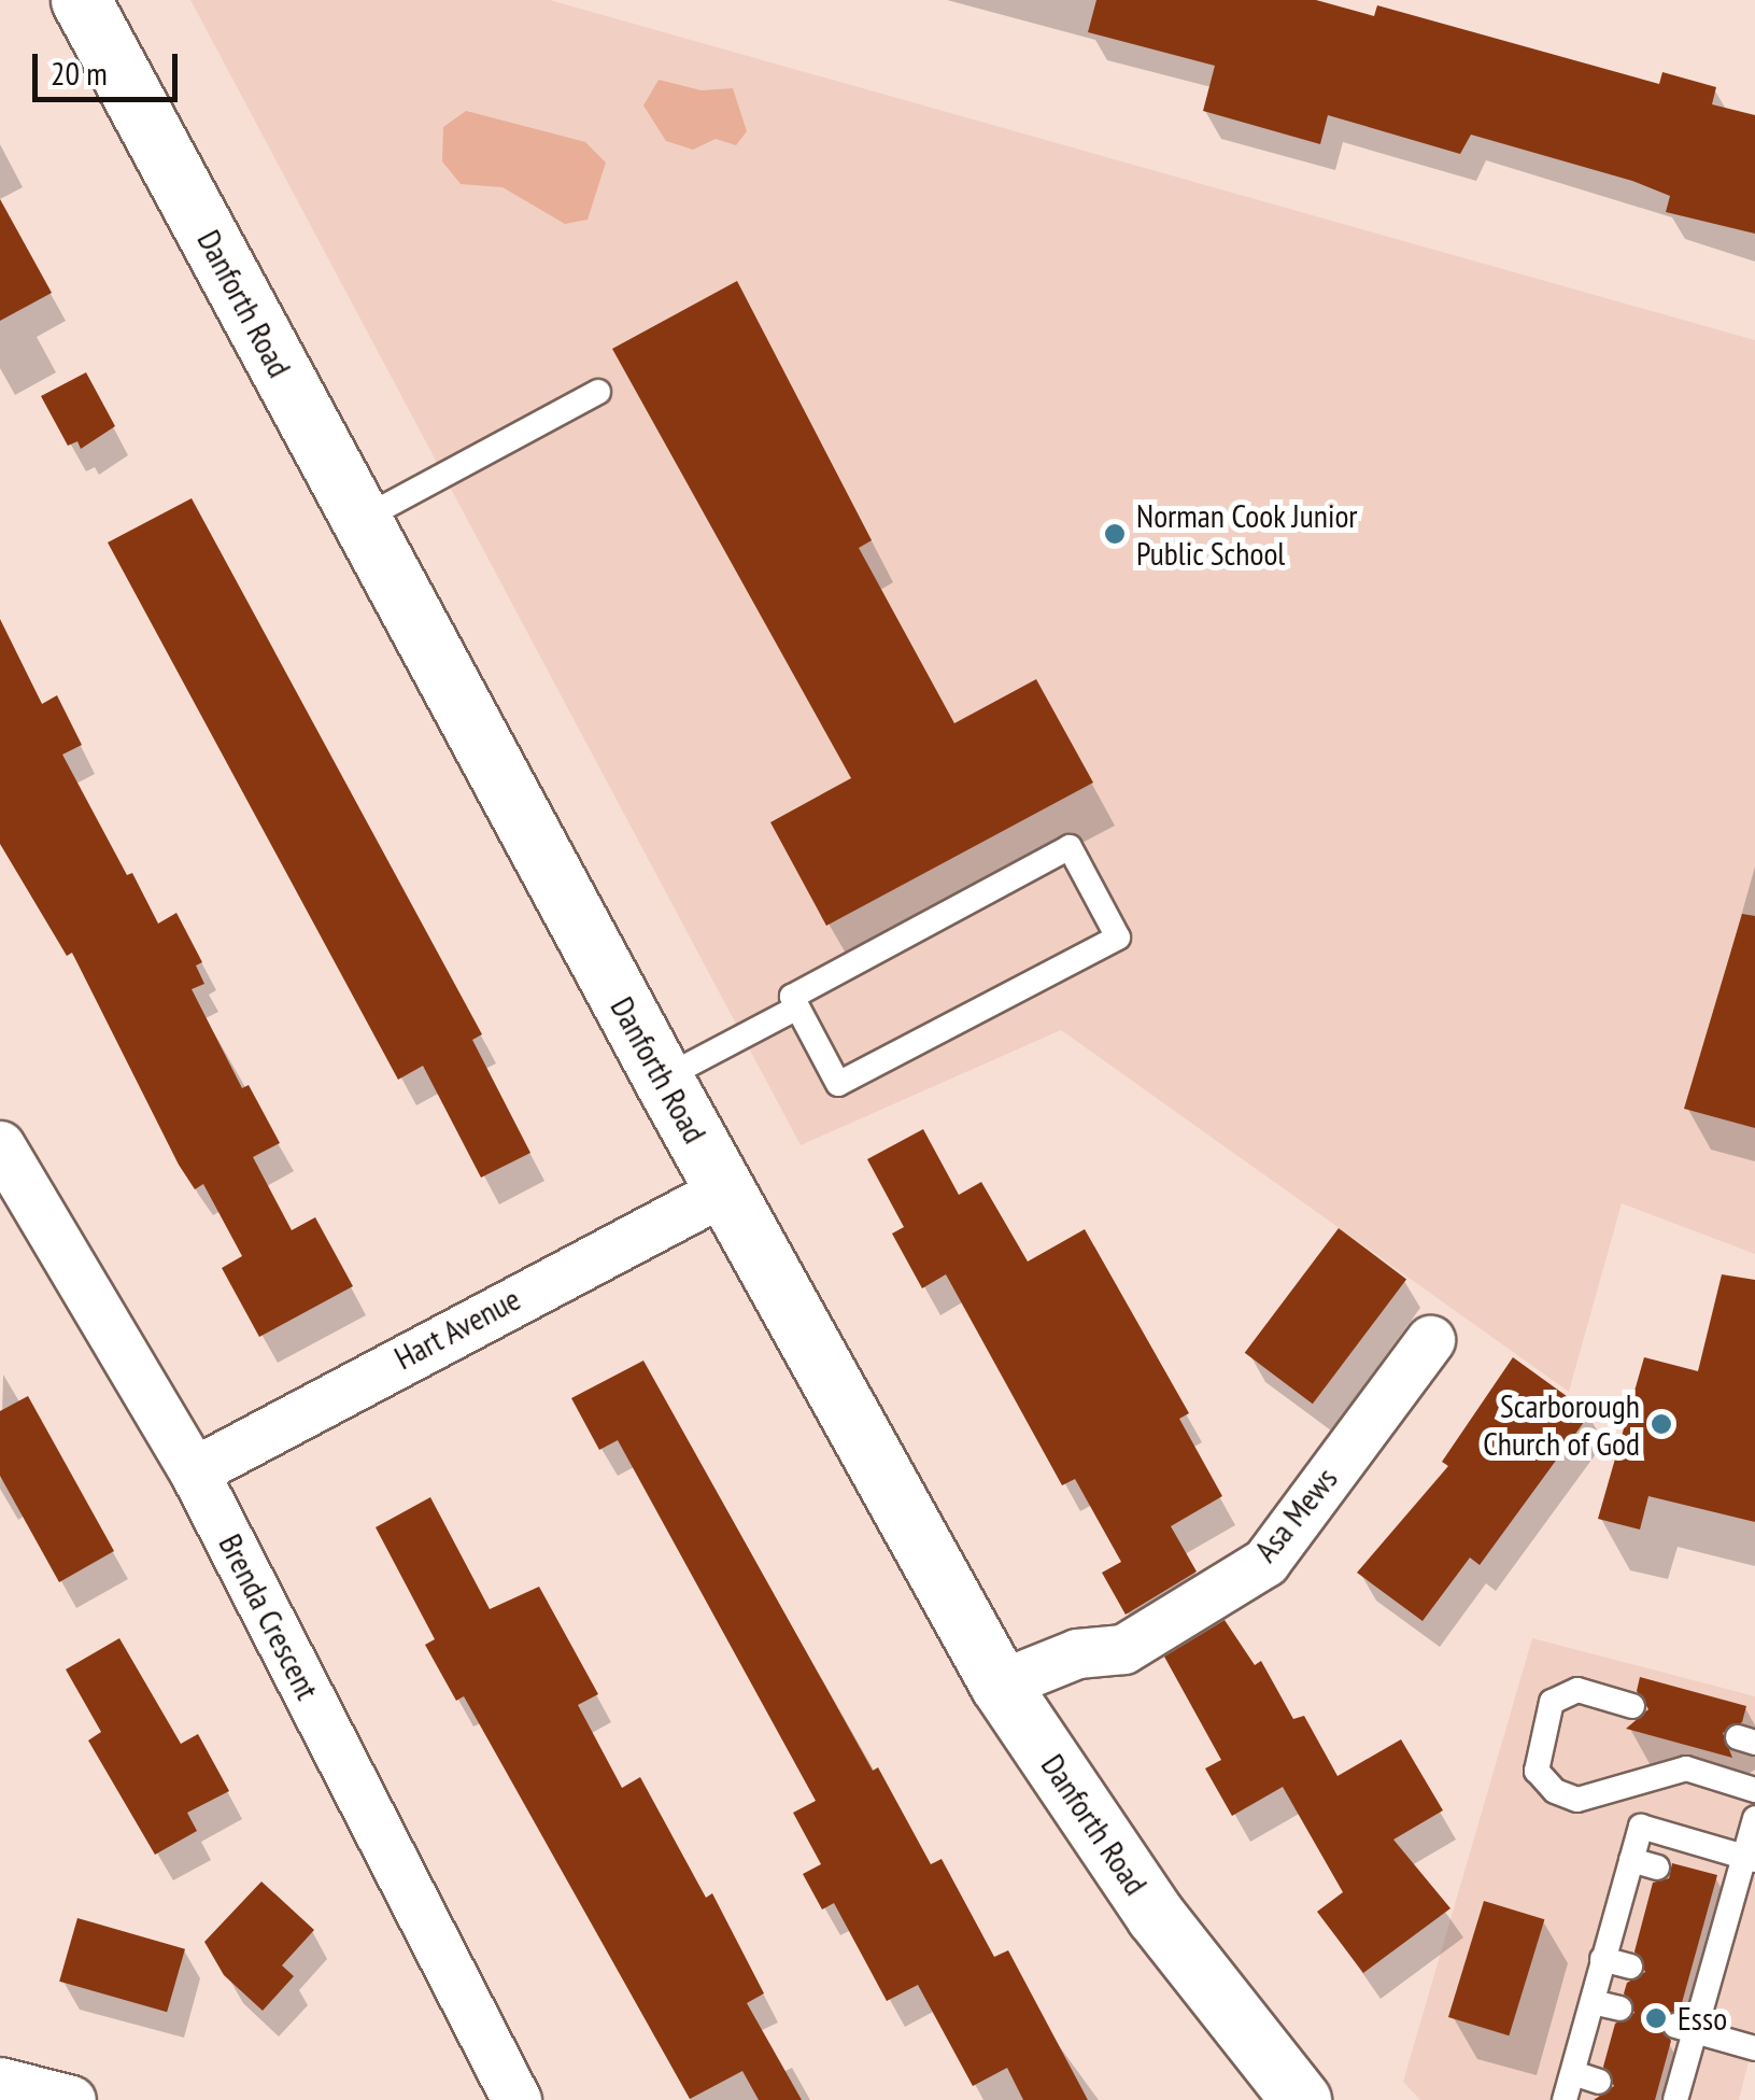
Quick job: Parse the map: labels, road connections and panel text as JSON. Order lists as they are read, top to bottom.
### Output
{
  "streets": {
    "main road": ["Danforth Road"],
    "street": ["Hart Avenue", "Asa Mews", "Brenda Crescent"]
  },
  "crossings": [
    ["Danforth Road", "Hart Avenue"],
    ["Danforth Road", "Asa Mews"],
    ["Hart Avenue", "Brenda Crescent"]
  ],
  "places": ["Norman Cook Junior Public School", "Scarborough Church of God", "Esso"],
  "scale_bar": "20 m"
}
